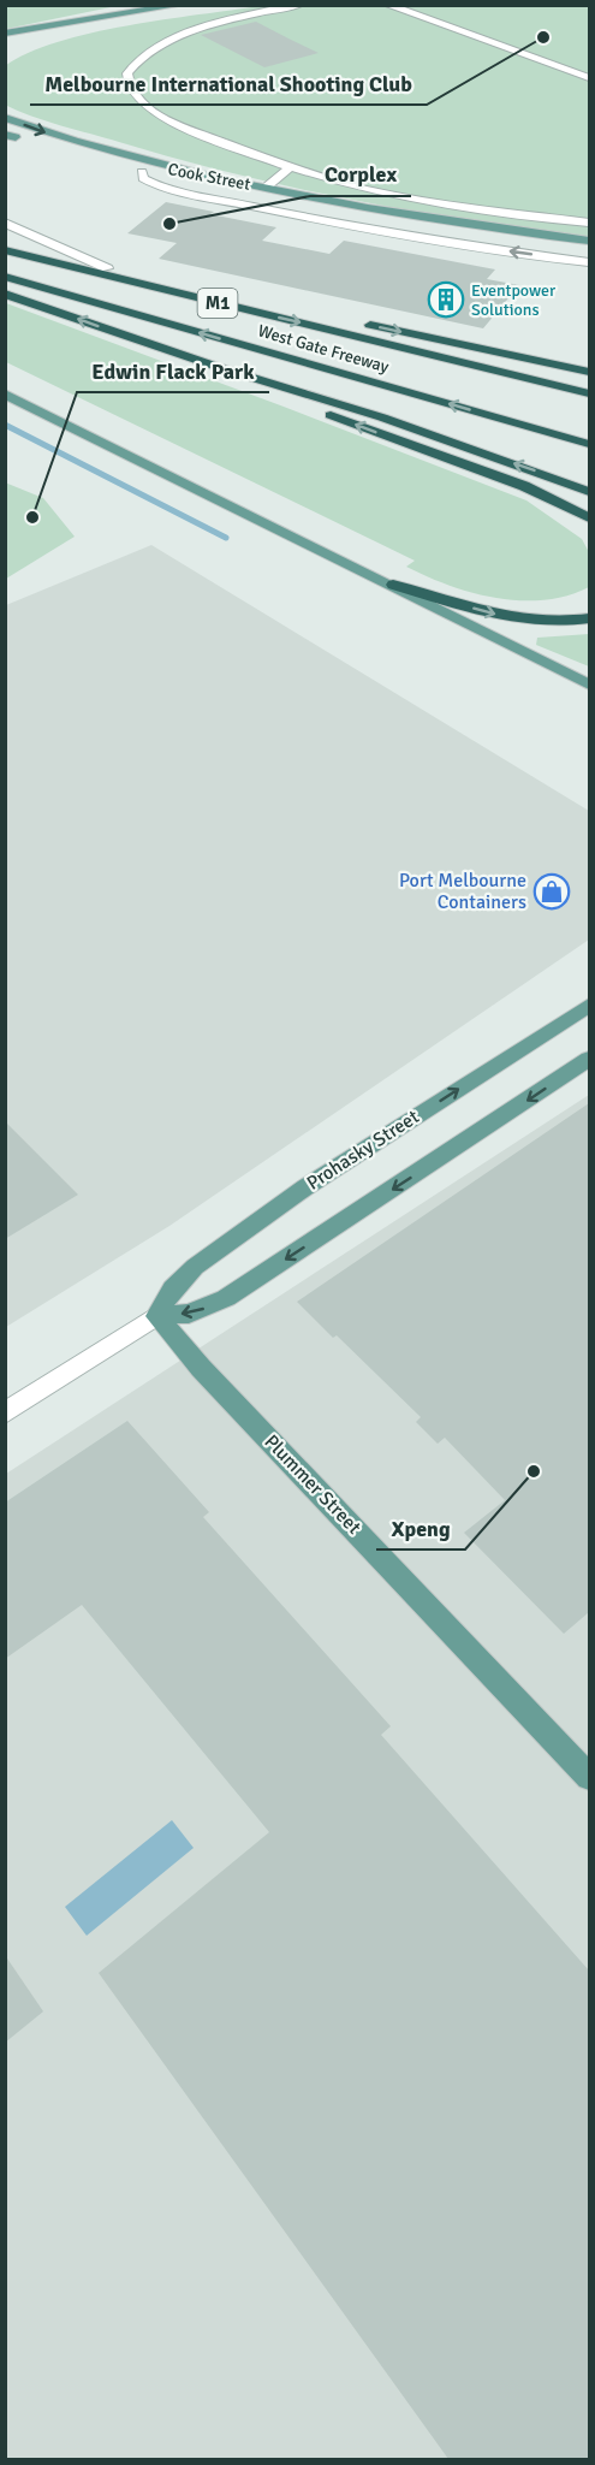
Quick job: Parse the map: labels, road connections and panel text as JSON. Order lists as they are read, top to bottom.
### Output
{
  "streets": {
    "highway": ["M1", "West Gate Freeway"],
    "main road": ["Cook Street", "Prohasky Street", "Plummer Street"]
  },
  "crossings": [
    ["Prohasky Street", "Plummer Street"]
  ],
  "places": {
    "other": [
      "Melbourne International Shooting Club",
      "Corplex",
      "Edwin Flack Park",
      "Xpeng"
    ],
    "building": ["Eventpower Solutions"],
    "shop": ["Port Melbourne Containers"]
  }
}
